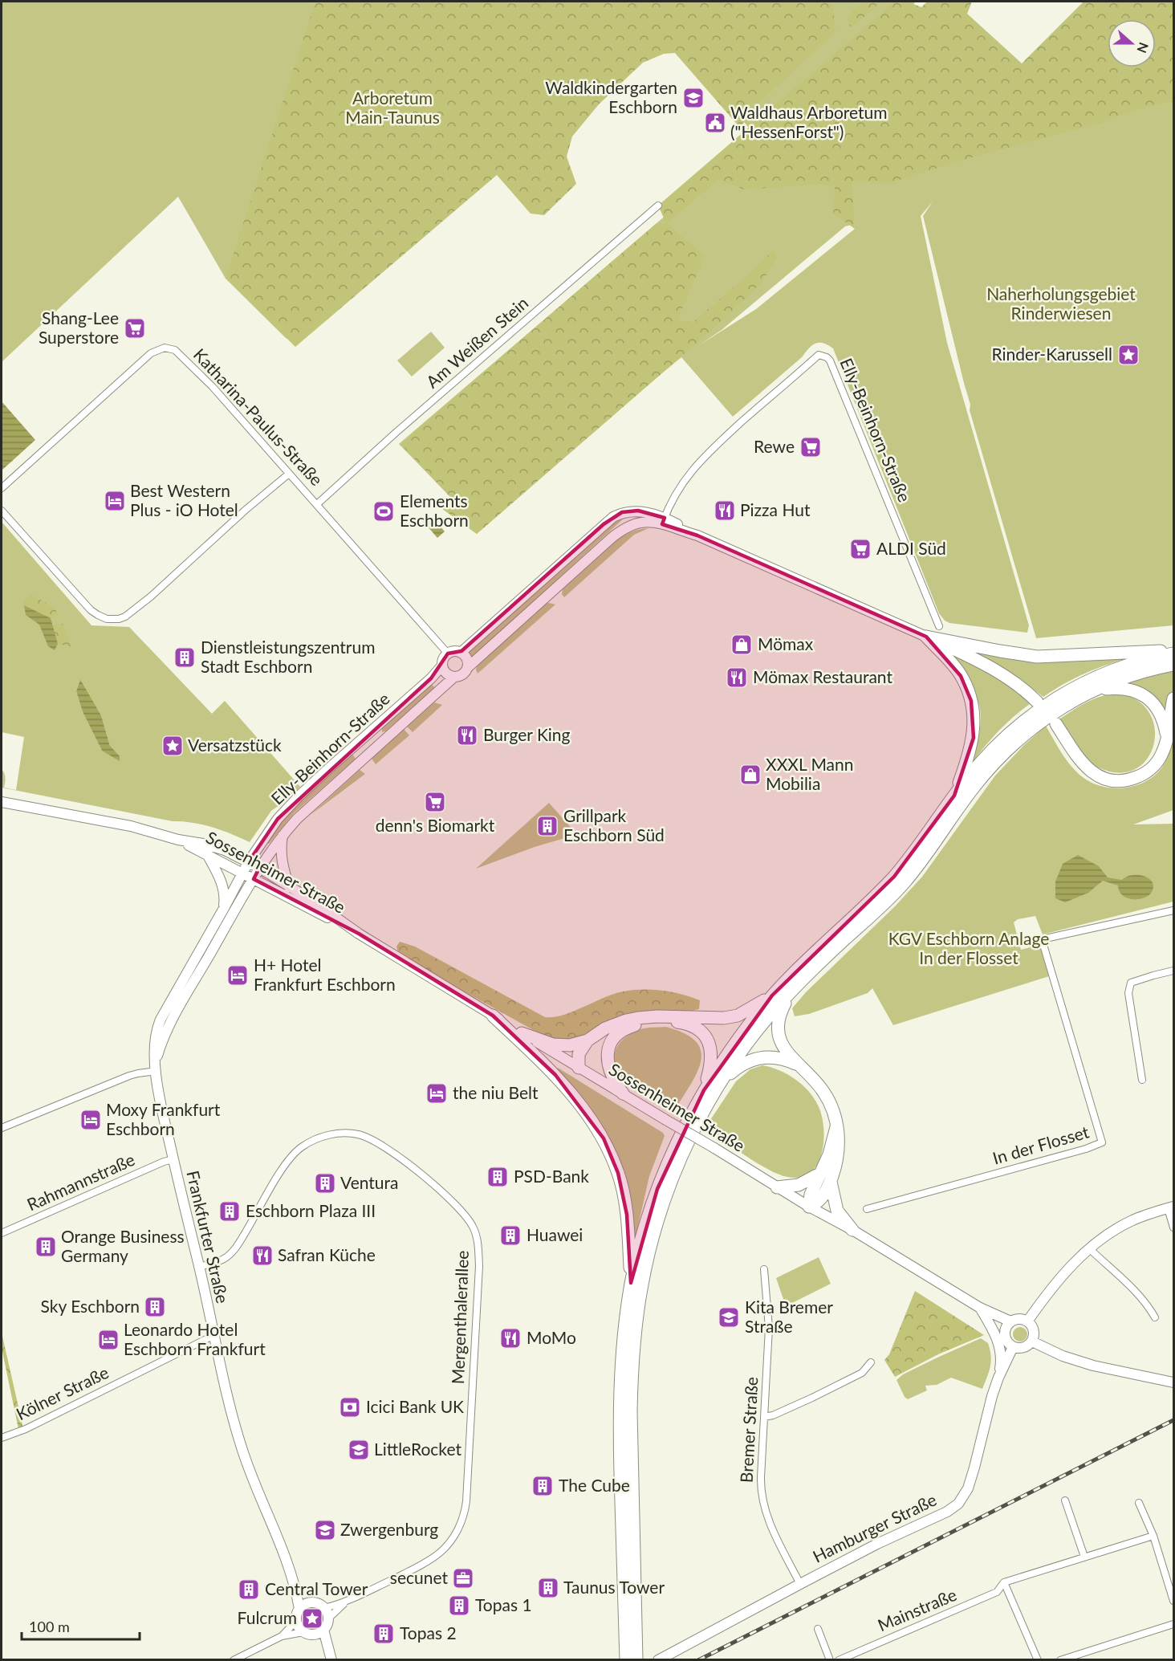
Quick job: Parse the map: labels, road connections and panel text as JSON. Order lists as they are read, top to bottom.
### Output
{
  "streets": {
    "street": [
      "Am Weißen Stein",
      "Katharina-Paulus-Straße",
      "Elly-Beinhorn-Straße",
      "Sossenheimer Straße",
      "In der Flosset",
      "Rahmannstraße",
      "Frankfurter Straße",
      "Mergenthalerallee",
      "Kölner Straße",
      "Bremer Straße",
      "Hamburger Straße",
      "Mainstraße"
    ]
  },
  "crossings": [
    ["Am Weißen Stein", "Katharina-Paulus-Straße"],
    ["Katharina-Paulus-Straße", "Elly-Beinhorn-Straße"],
    ["Elly-Beinhorn-Straße", "Sossenheimer Straße"],
    ["Elly-Beinhorn-Straße", "Frankfurter Straße"],
    ["Sossenheimer Straße", "Frankfurter Straße"],
    ["Sossenheimer Straße", "Hamburger Straße"],
    ["Rahmannstraße", "Frankfurter Straße"],
    ["Frankfurter Straße", "Mergenthalerallee"],
    ["Frankfurter Straße", "Kölner Straße"],
    ["Bremer Straße", "Hamburger Straße"]
  ],
  "parks": ["Arboretum Main-Taunus", "Naherholungsgebiet Rinderwiesen", "KGV Eschborn Anlage In der Flosset"],
  "places": {
    "school or university": [
      "Waldkindergarten Eschborn",
      "Kita Bremer Straße",
      "LittleRocket",
      "Zwergenburg"
    ],
    "public building": ["Waldhaus Arboretum (\"HessenForst\")"],
    "supermarket": [
      "Shang-Lee Superstore",
      "Rewe",
      "ALDI Süd",
      "denn's Biomarkt"
    ],
    "place": ["Rinder-Karussell", "Versatzstück", "Fulcrum"],
    "hotel": [
      "Best Western Plus - iO Hotel",
      "H+ Hotel Frankfurt Eschborn",
      "the niu Belt",
      "Moxy Frankfurt Eschborn",
      "Leonardo Hotel Eschborn Frankfurt"
    ],
    "restaurant": [
      "Pizza Hut",
      "Mömax Restaurant",
      "Burger King",
      "Safran Küche",
      "MoMo"
    ],
    "sports": ["Elements Eschborn"],
    "shop": ["Mömax", "XXXL Mann Mobilia"],
    "building": [
      "Dienstleistungszentrum Stadt Eschborn",
      "Grillpark Eschborn Süd",
      "PSD-Bank",
      "Ventura",
      "Eschborn Plaza III",
      "Huawei",
      "Orange Business Germany",
      "Sky Eschborn",
      "The Cube",
      "Taunus Tower",
      "Central Tower",
      "Topas 1",
      "Topas 2"
    ],
    "bank": ["Icici Bank UK"],
    "office": ["secunet"]
  },
  "scale_bar": "100 m",
  "north": "right"
}
